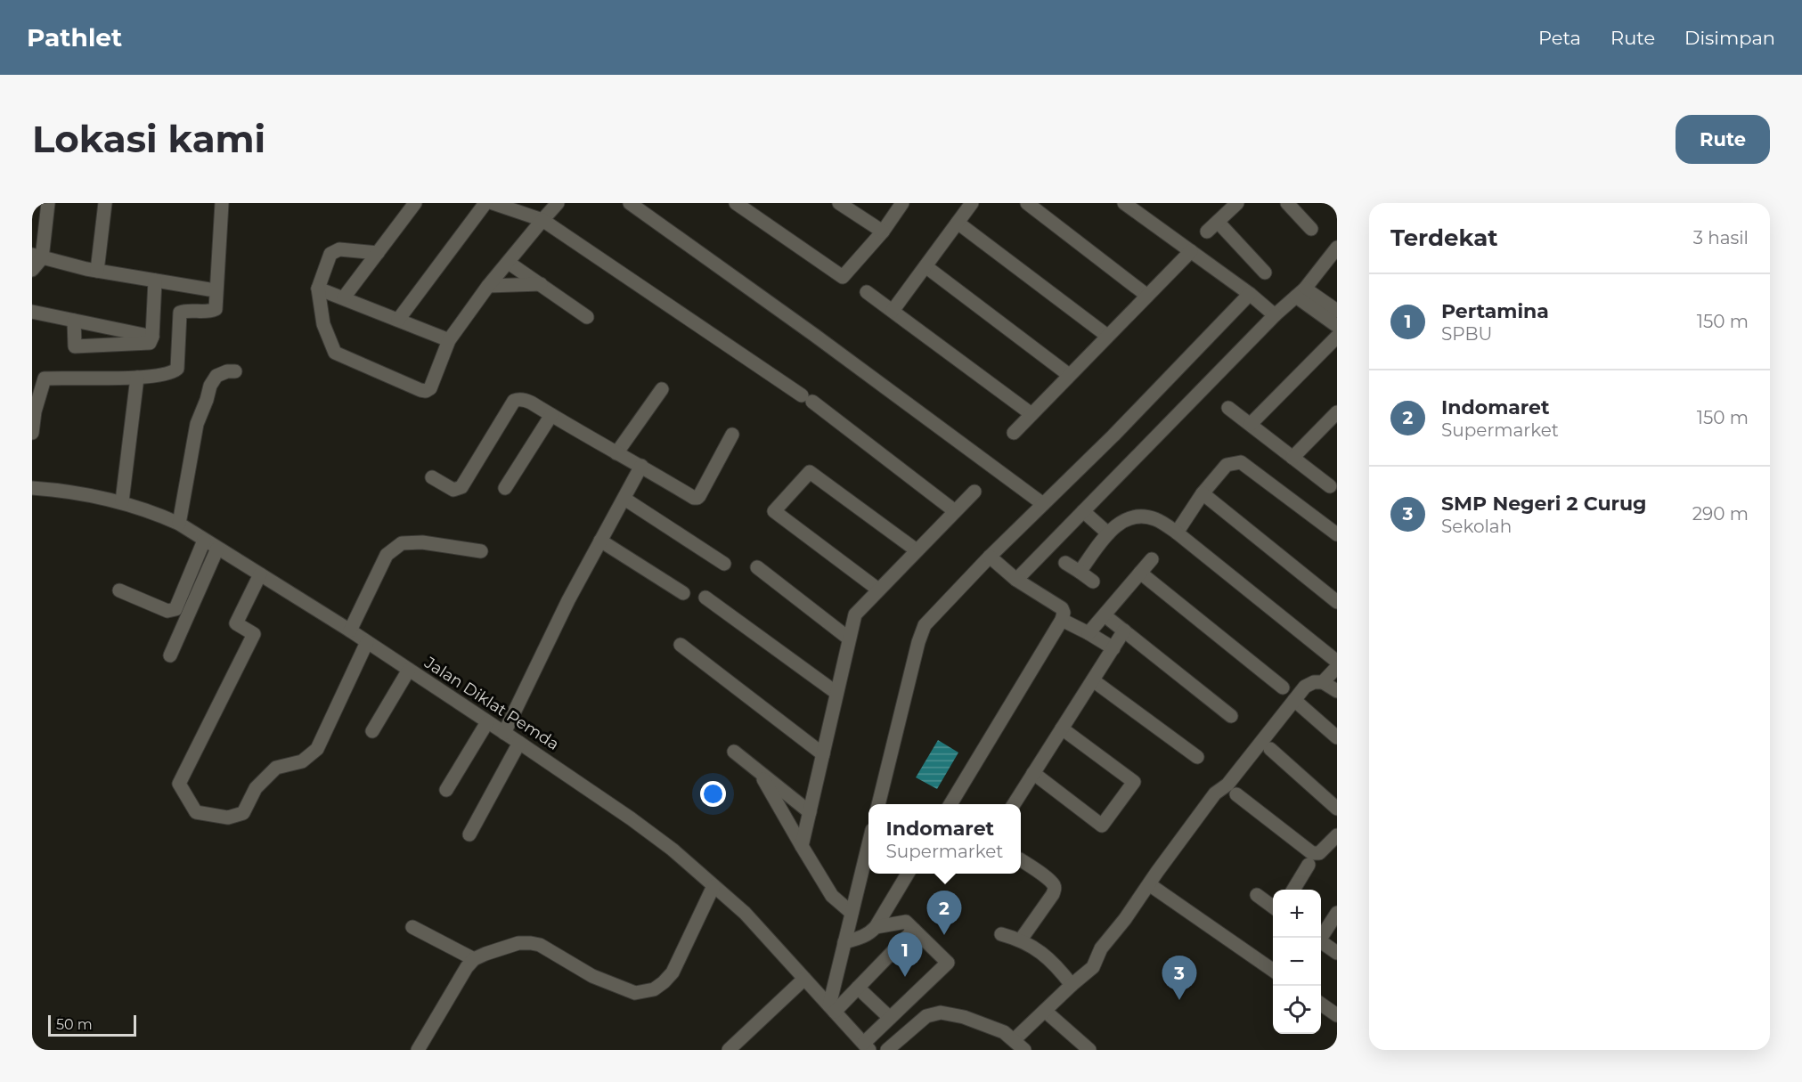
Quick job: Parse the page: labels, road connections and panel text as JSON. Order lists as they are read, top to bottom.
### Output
{
  "streets": {
    "street": ["Jalan Diklat Pemda"]
  },
  "scale_bar": "50 m",
  "page": {
    "header": "Pathlet",
    "nav": ["Peta", "Rute", "Disimpan"],
    "buttons": "Rute",
    "title": "Lokasi kami",
    "heading": ["Terdekat", "3 hasil"],
    "list": [
      {
        "mark": "1",
        "name": "Pertamina",
        "note": "SPBU",
        "value": "150 m"
      },
      {
        "mark": "2",
        "name": "Indomaret",
        "note": "Supermarket",
        "value": "150 m"
      },
      {
        "mark": "3",
        "name": "SMP Negeri 2 Curug",
        "note": "Sekolah",
        "value": "290 m"
      }
    ],
    "popup": ["Indomaret", "Supermarket"],
    "map_buttons": ["+", "−"],
    "pins": ["2", "1", "3"],
    "scale": "50 m"
  }
}
